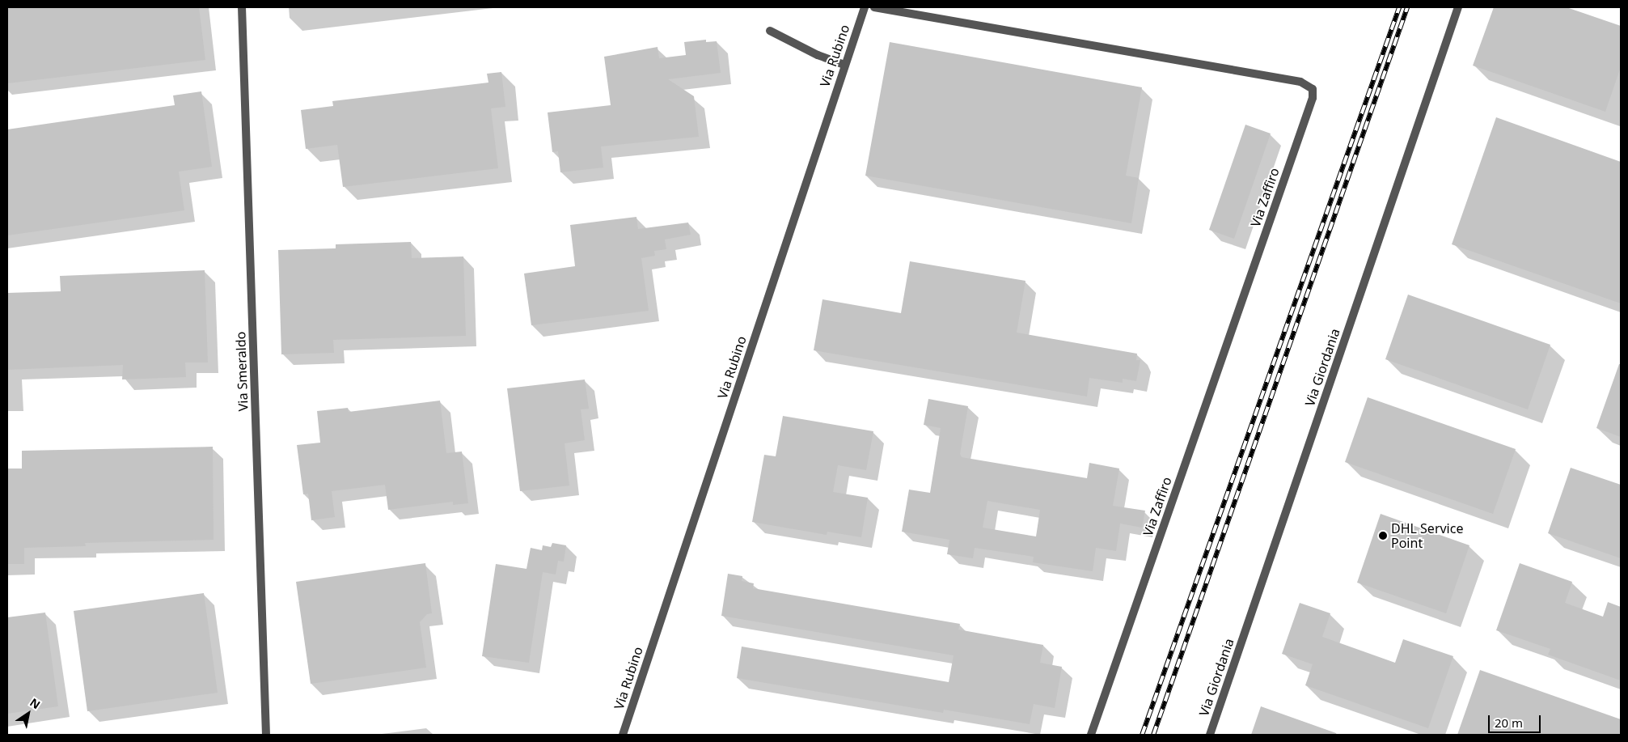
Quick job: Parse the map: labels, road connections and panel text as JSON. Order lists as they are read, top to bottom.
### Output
{
  "streets": {
    "street": [
      "Via Rubino",
      "Via Zaffiro",
      "Via Giordania",
      "Via Smeraldo"
    ]
  },
  "places": ["DHL Service Point"],
  "scale_bar": "20 m",
  "north": "top right"
}
